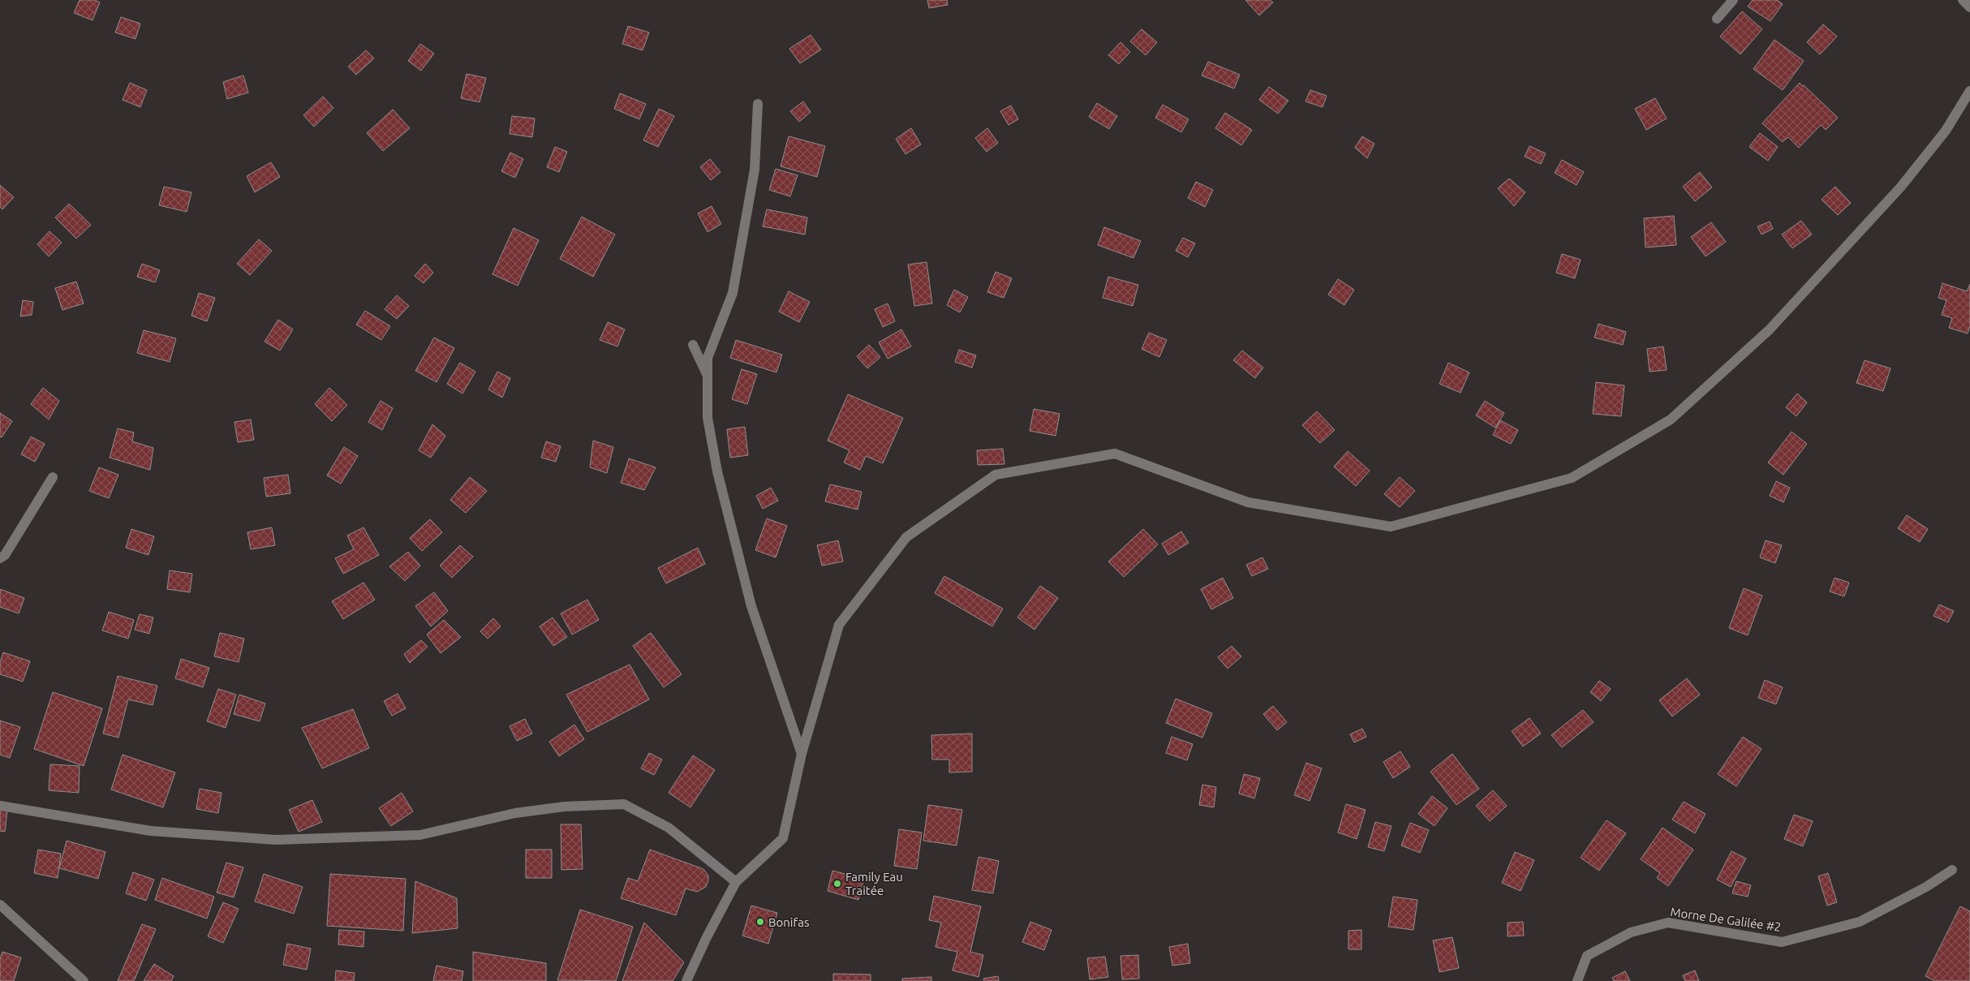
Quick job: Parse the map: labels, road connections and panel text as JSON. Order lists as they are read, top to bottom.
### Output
{
  "streets": {
    "street": ["Morne De Galilée #2"]
  },
  "places": ["Family Eau Traitée", "Bonifas"]
}
